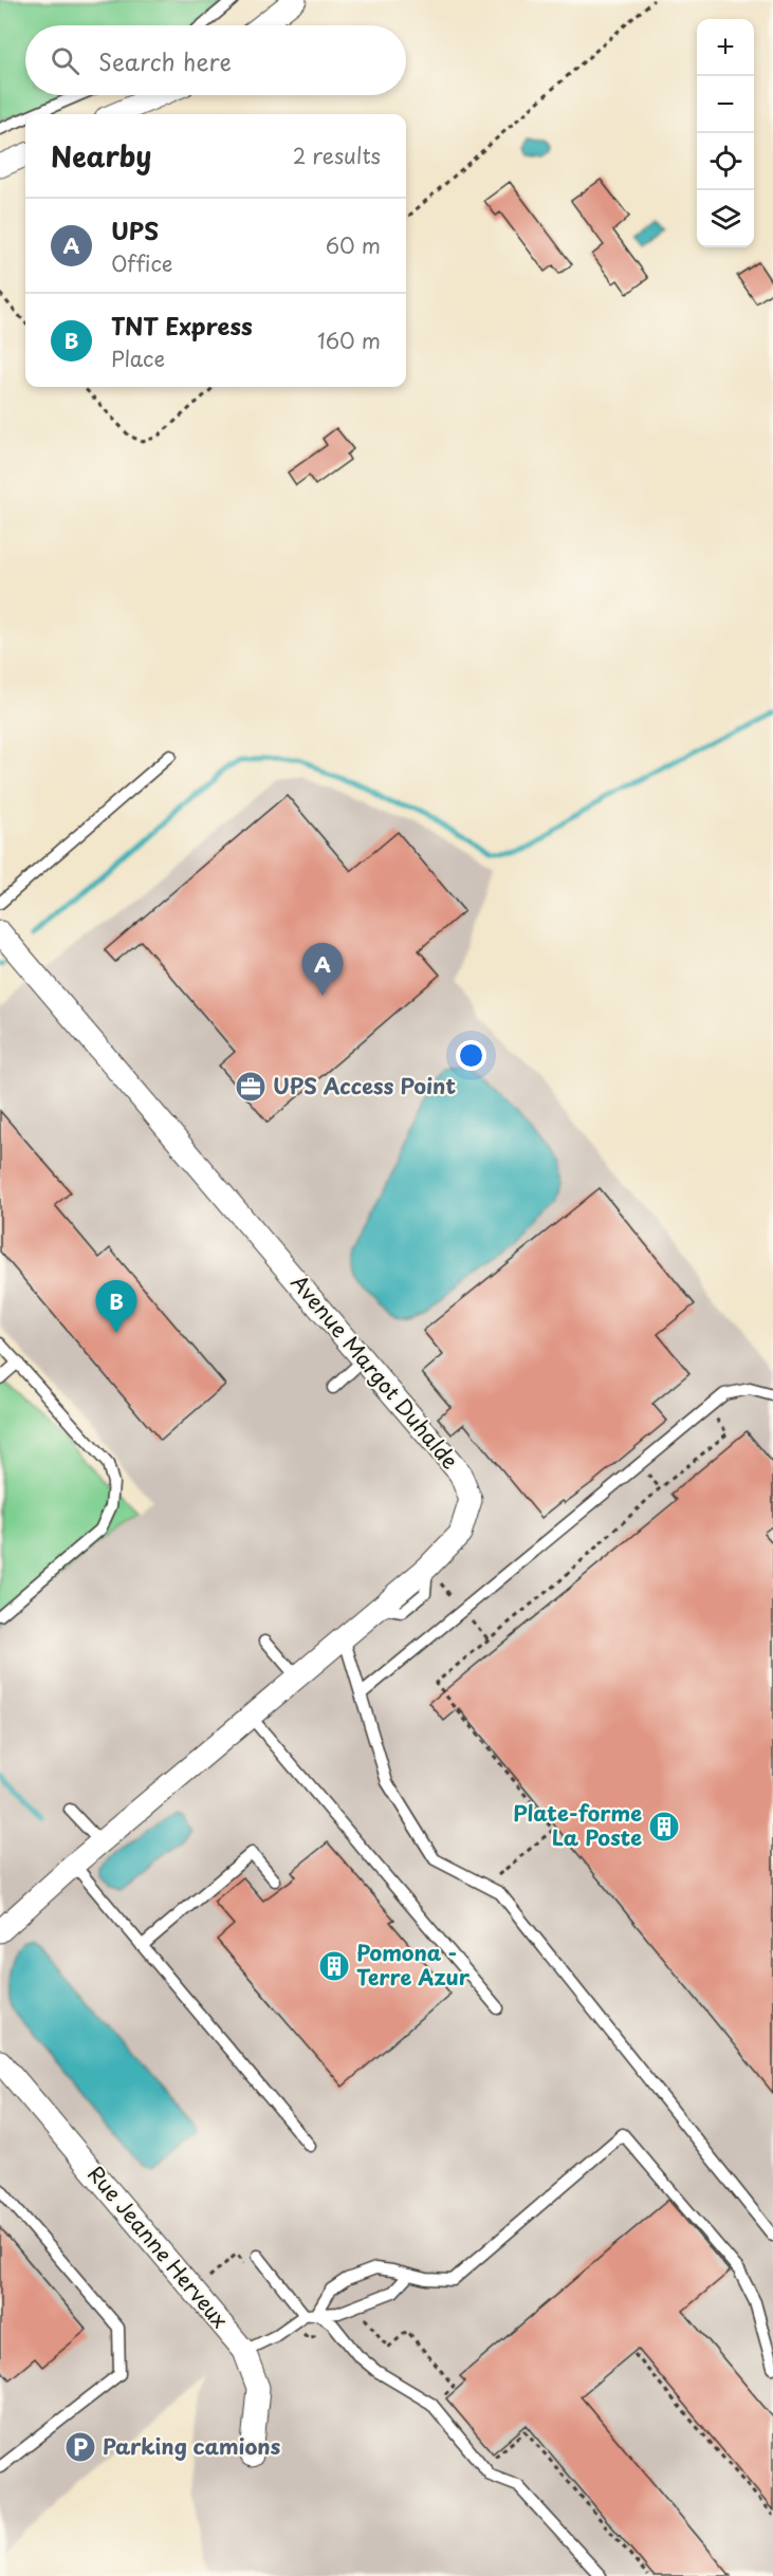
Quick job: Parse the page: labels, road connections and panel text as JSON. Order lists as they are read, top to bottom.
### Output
{
  "streets": {
    "street": ["Avenue Margot Duhalde", "Rue Jeanne Herveux"]
  },
  "places": {
    "office": ["UPS Access Point"],
    "building": ["Plate-forme La Poste", "Pomona - Terre Azur"],
    "parking": ["Parking camions"]
  },
  "page": {
    "map_buttons": ["+", "−"],
    "search": "Search here",
    "heading": ["Nearby", "2 results"],
    "list": [
      {
        "mark": "A",
        "name": "UPS",
        "note": "Office",
        "value": "60 m"
      },
      {
        "mark": "B",
        "name": "TNT Express",
        "note": "Place",
        "value": "160 m"
      }
    ],
    "pins": ["A", "B"]
  }
}
